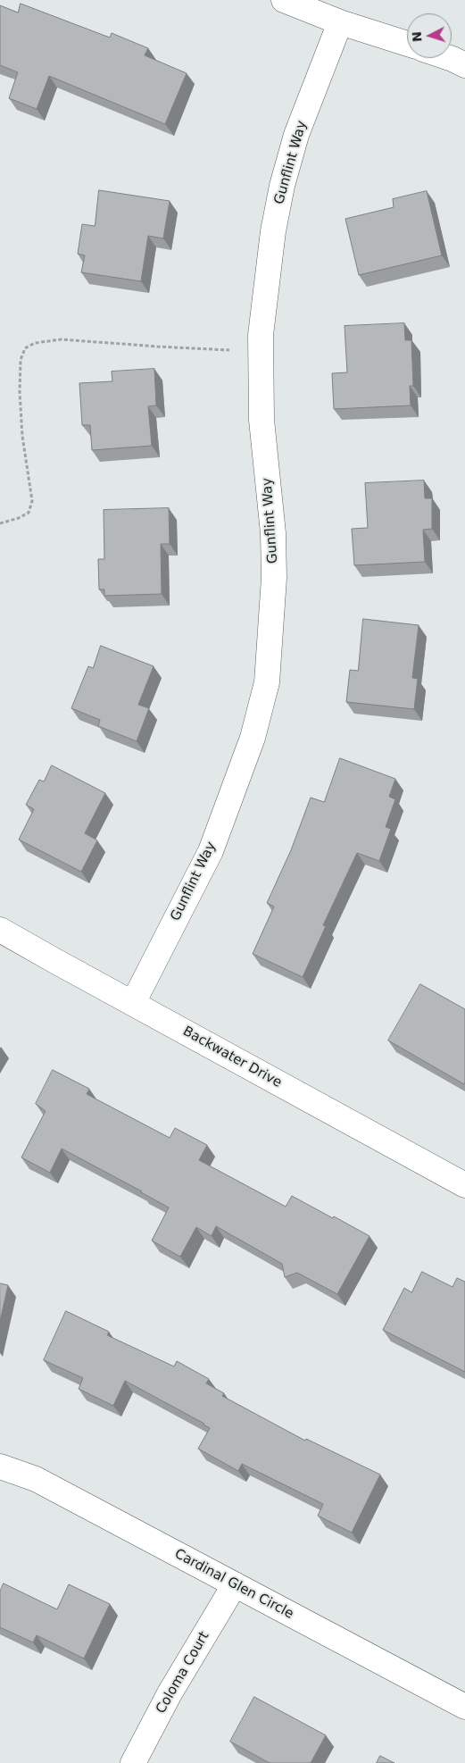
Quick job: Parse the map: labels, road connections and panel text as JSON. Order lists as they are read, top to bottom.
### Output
{
  "streets": {
    "street": [
      "Gunflint Way",
      "Backwater Drive",
      "Cardinal Glen Circle",
      "Coloma Court"
    ]
  },
  "crossings": [
    ["Gunflint Way", "Backwater Drive"],
    ["Cardinal Glen Circle", "Coloma Court"]
  ],
  "north": "left"
}
